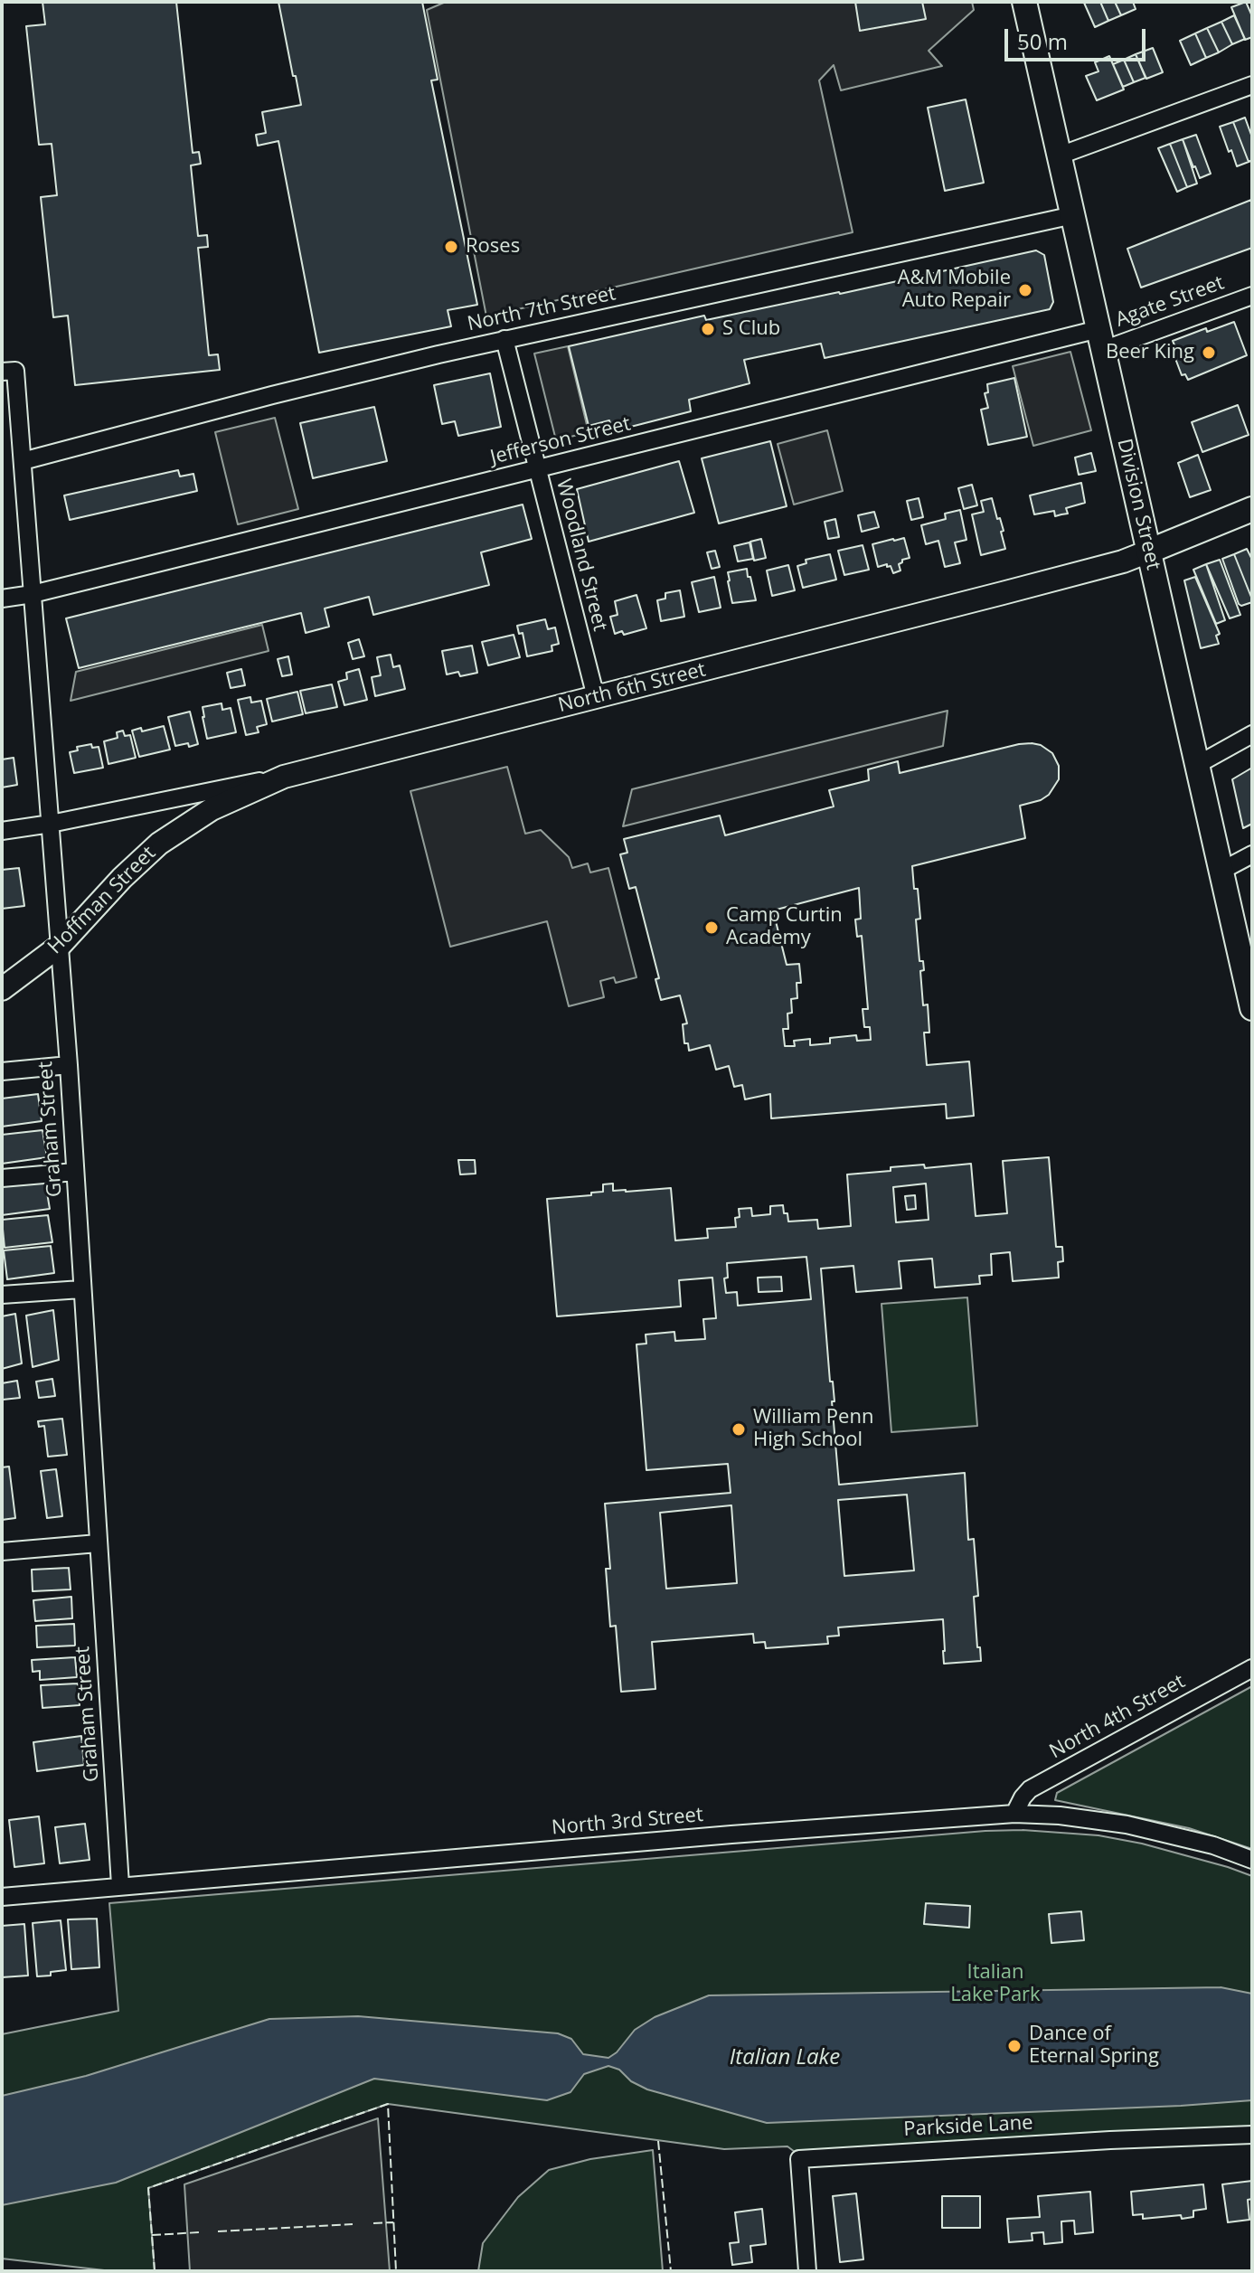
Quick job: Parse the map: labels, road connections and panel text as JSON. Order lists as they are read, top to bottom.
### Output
{
  "streets": {
    "main road": ["Division Street", "North 6th Street"],
    "street": [
      "Agate Street",
      "North 7th Street",
      "Jefferson Street",
      "Woodland Street",
      "Hoffman Street",
      "Graham Street",
      "North 4th Street",
      "North 3rd Street",
      "Parkside Lane"
    ]
  },
  "crossings": [
    ["Agate Street", "Jefferson Street"],
    ["Agate Street", "Division Street"],
    ["North 7th Street", "Division Street"],
    ["North 7th Street", "Woodland Street"],
    ["North 7th Street", "Graham Street"],
    ["Jefferson Street", "Division Street"],
    ["Jefferson Street", "Woodland Street"],
    ["Jefferson Street", "Graham Street"],
    ["Division Street", "North 6th Street"],
    ["Woodland Street", "North 6th Street"],
    ["North 6th Street", "Hoffman Street"],
    ["North 6th Street", "Graham Street"],
    ["Hoffman Street", "Graham Street"],
    ["Graham Street", "North 3rd Street"],
    ["North 4th Street", "North 3rd Street"]
  ],
  "water": ["Italian Lake"],
  "parks": ["Italian Lake Park"],
  "places": [
    "Roses",
    "A&M Mobile Auto Repair",
    "S Club",
    "Beer King",
    "Camp Curtin Academy",
    "William Penn High School",
    "Dance of Eternal Spring"
  ],
  "scale_bar": "50 m"
}
